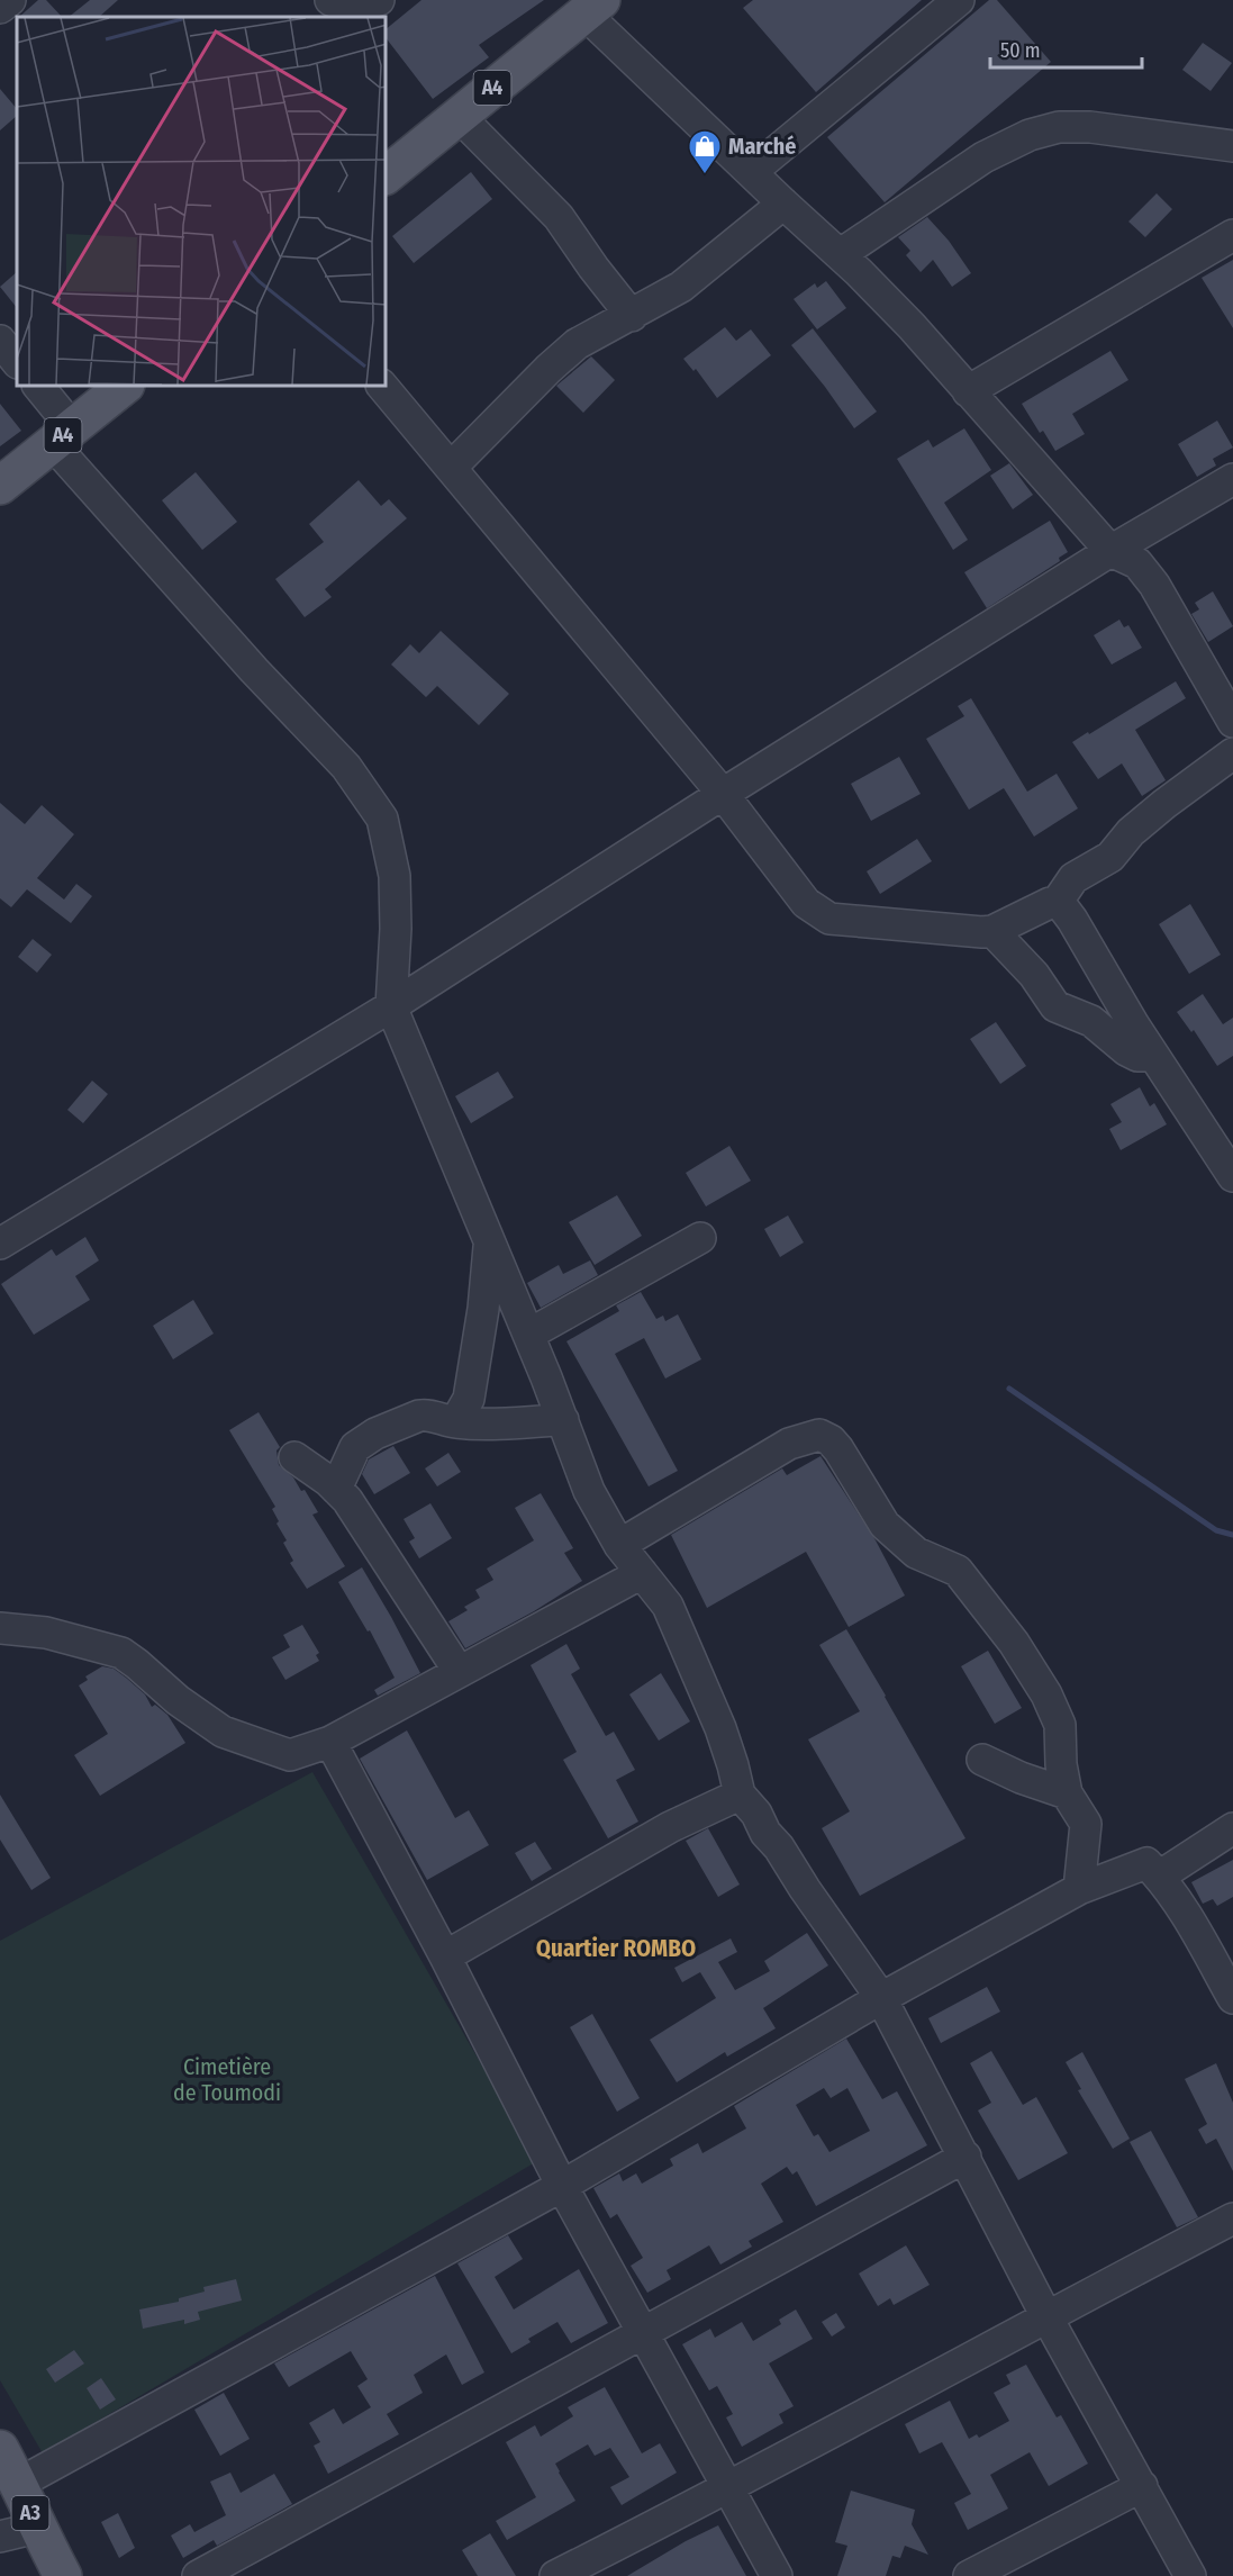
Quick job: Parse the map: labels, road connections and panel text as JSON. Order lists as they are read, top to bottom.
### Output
{
  "streets": {
    "main road": ["A4", "A3"]
  },
  "districts": ["Quartier ROMBO"],
  "parks": ["Cimetière de Toumodi"],
  "places": {
    "shop": ["Marché"]
  },
  "scale_bar": "50 m"
}
